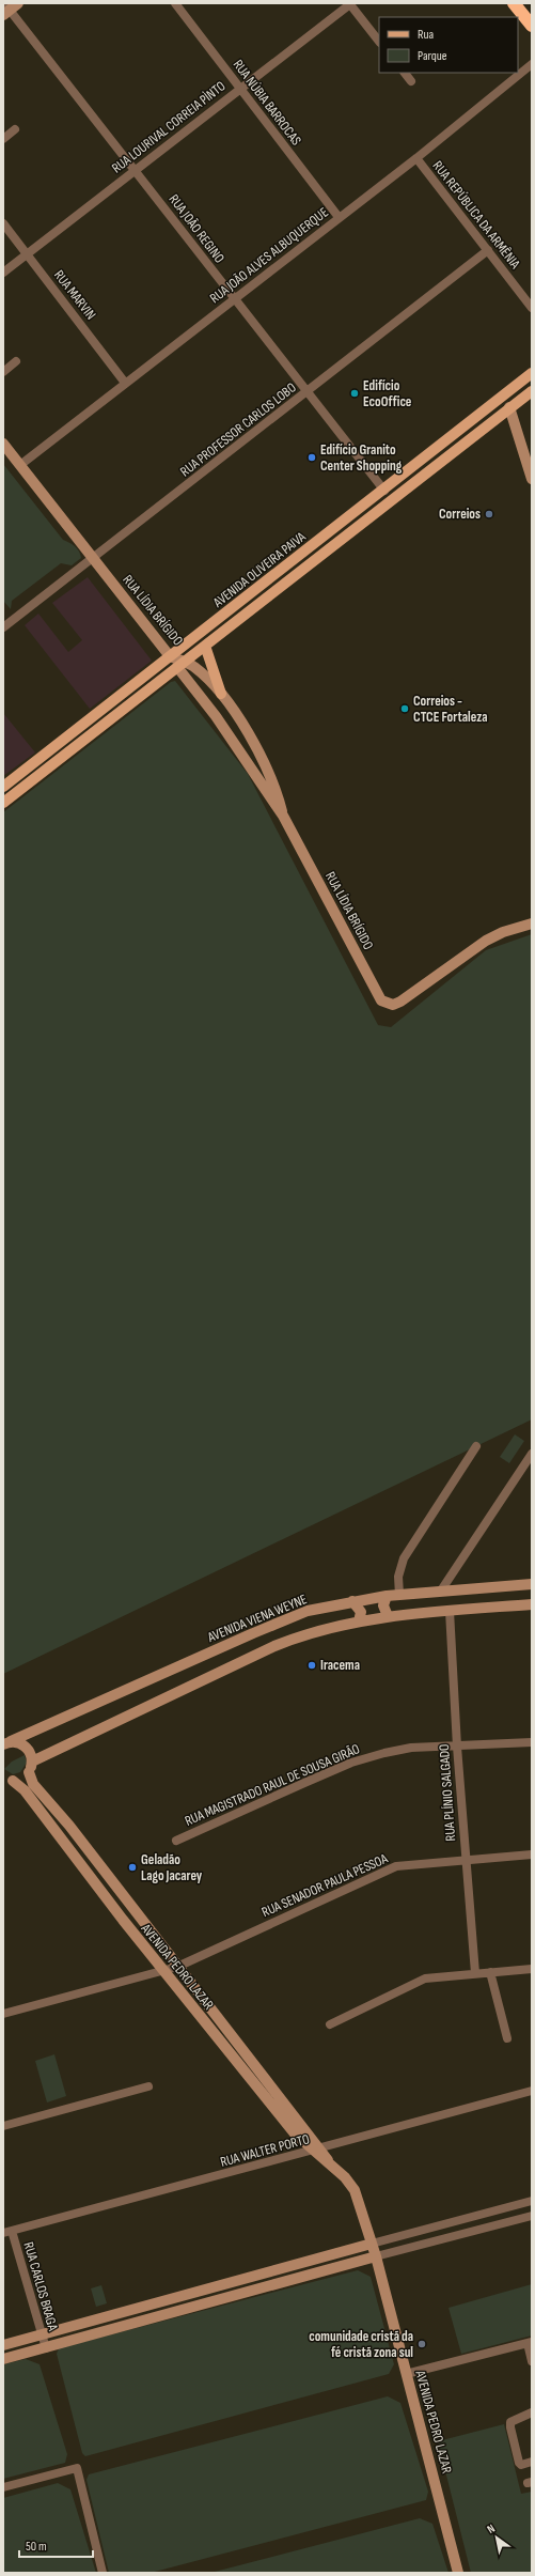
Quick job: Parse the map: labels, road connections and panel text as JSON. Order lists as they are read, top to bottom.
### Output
{
  "streets": {
    "main road": ["AVENIDA OLIVEIRA PAIVA"],
    "street": [
      "RUA NÚBIA BARROCAS",
      "RUA LOURIVAL CORREIA PÌNTO",
      "RUA REPÚBLICA DA ARMÊNIA",
      "RUA JOÃO REGINO",
      "RUA JOÃO ALVES ALBUQUERQUE",
      "RUA MARVIN",
      "RUA PROFESSOR CARLOS LOBO",
      "RUA LÍDIA BRÍGIDO",
      "AVENIDA VIENA WEYNE",
      "RUA MAGISTRADO RAUL DE SOUSA GIRÃO",
      "RUA PLÍNIO SALGADO",
      "RUA SENADOR PAULA PESSOA",
      "AVENIDA PEDRO LAZAR",
      "RUA WALTER PORTO",
      "RUA CARLOS BRAGA"
    ]
  },
  "crossings": [
    ["RUA NÚBIA BARROCAS", "RUA LOURIVAL CORREIA PÌNTO"],
    ["RUA NÚBIA BARROCAS", "RUA JOÃO ALVES ALBUQUERQUE"],
    ["RUA LOURIVAL CORREIA PÌNTO", "RUA JOÃO REGINO"],
    ["RUA LOURIVAL CORREIA PÌNTO", "RUA MARVIN"],
    ["RUA REPÚBLICA DA ARMÊNIA", "RUA JOÃO ALVES ALBUQUERQUE"],
    ["RUA REPÚBLICA DA ARMÊNIA", "RUA PROFESSOR CARLOS LOBO"],
    ["RUA JOÃO REGINO", "RUA JOÃO ALVES ALBUQUERQUE"],
    ["RUA JOÃO REGINO", "RUA PROFESSOR CARLOS LOBO"],
    ["RUA JOÃO REGINO", "AVENIDA OLIVEIRA PAIVA"],
    ["RUA JOÃO ALVES ALBUQUERQUE", "RUA MARVIN"],
    ["RUA JOÃO ALVES ALBUQUERQUE", "RUA LÍDIA BRÍGIDO"],
    ["RUA PROFESSOR CARLOS LOBO", "RUA LÍDIA BRÍGIDO"],
    ["AVENIDA OLIVEIRA PAIVA", "RUA LÍDIA BRÍGIDO"],
    ["RUA MAGISTRADO RAUL DE SOUSA GIRÃO", "RUA PLÍNIO SALGADO"],
    ["RUA PLÍNIO SALGADO", "RUA SENADOR PAULA PESSOA"],
    ["RUA SENADOR PAULA PESSOA", "AVENIDA PEDRO LAZAR"],
    ["AVENIDA PEDRO LAZAR", "RUA WALTER PORTO"],
    ["RUA WALTER PORTO", "RUA CARLOS BRAGA"]
  ],
  "places": [
    "Edifício EcoOffice",
    "Edifício Granito Center Shopping",
    "Correios",
    "Correios - CTCE Fortaleza",
    "Iracema",
    "Geladão Lago Jacarey",
    "comunidade cristã da fé cristã zona sul"
  ],
  "legend": ["Rua", "Parque"],
  "scale_bar": "50 m",
  "north": "top left"
}
